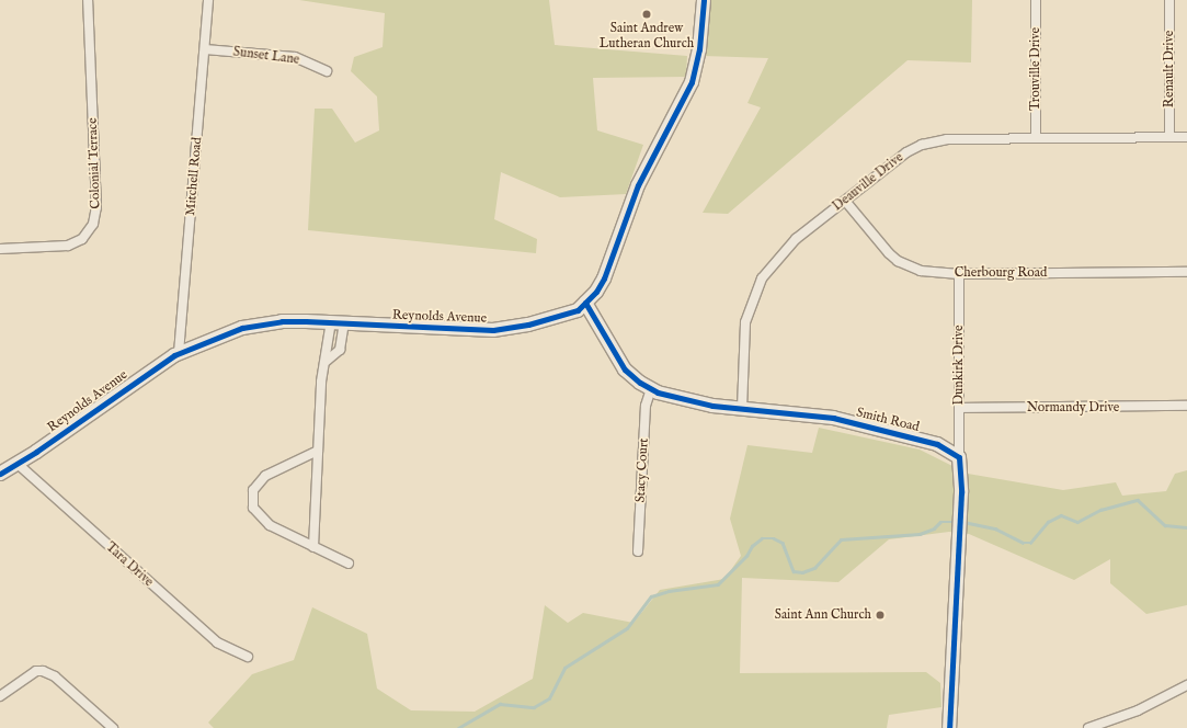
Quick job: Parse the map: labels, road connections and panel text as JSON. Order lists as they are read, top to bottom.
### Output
{
  "streets": {
    "street": [
      "Sunset Lane",
      "Trouville Drive",
      "Renault Drive",
      "Colonial Terrace",
      "Mitchell Road",
      "Deauville Drive",
      "Cherbourg Road",
      "Reynolds Avenue",
      "Dunkirk Drive",
      "Normandy Drive",
      "Smith Road",
      "Stacy Court",
      "Tara Drive"
    ]
  },
  "crossings": [
    ["Sunset Lane", "Mitchell Road"],
    ["Trouville Drive", "Deauville Drive"],
    ["Renault Drive", "Deauville Drive"],
    ["Mitchell Road", "Reynolds Avenue"],
    ["Deauville Drive", "Cherbourg Road"],
    ["Deauville Drive", "Smith Road"],
    ["Cherbourg Road", "Dunkirk Drive"],
    ["Reynolds Avenue", "Smith Road"],
    ["Reynolds Avenue", "Tara Drive"],
    ["Dunkirk Drive", "Normandy Drive"],
    ["Dunkirk Drive", "Smith Road"],
    ["Smith Road", "Stacy Court"]
  ],
  "places": ["Saint Andrew Lutheran Church", "Saint Ann Church"]
}
